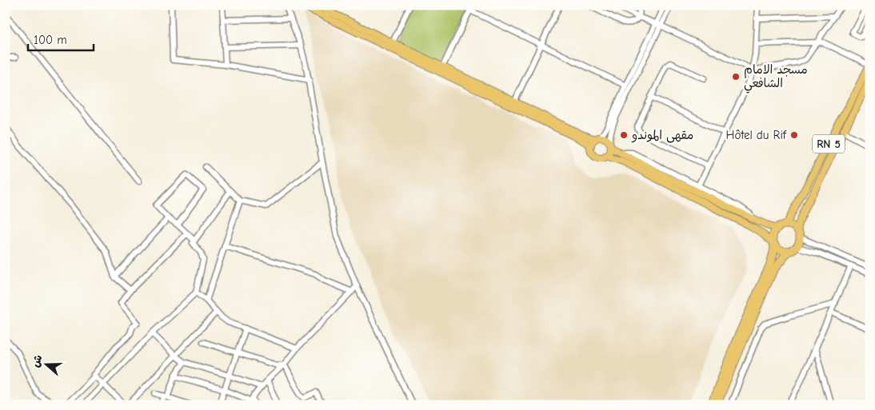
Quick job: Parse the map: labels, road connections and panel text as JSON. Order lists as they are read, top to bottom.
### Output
{
  "streets": {
    "main road": ["RN 5"]
  },
  "places": ["مسجد الامام الشافعي", "مقهى الموندو", "Hôtel du Rif"],
  "scale_bar": "100 m",
  "north": "left"
}
